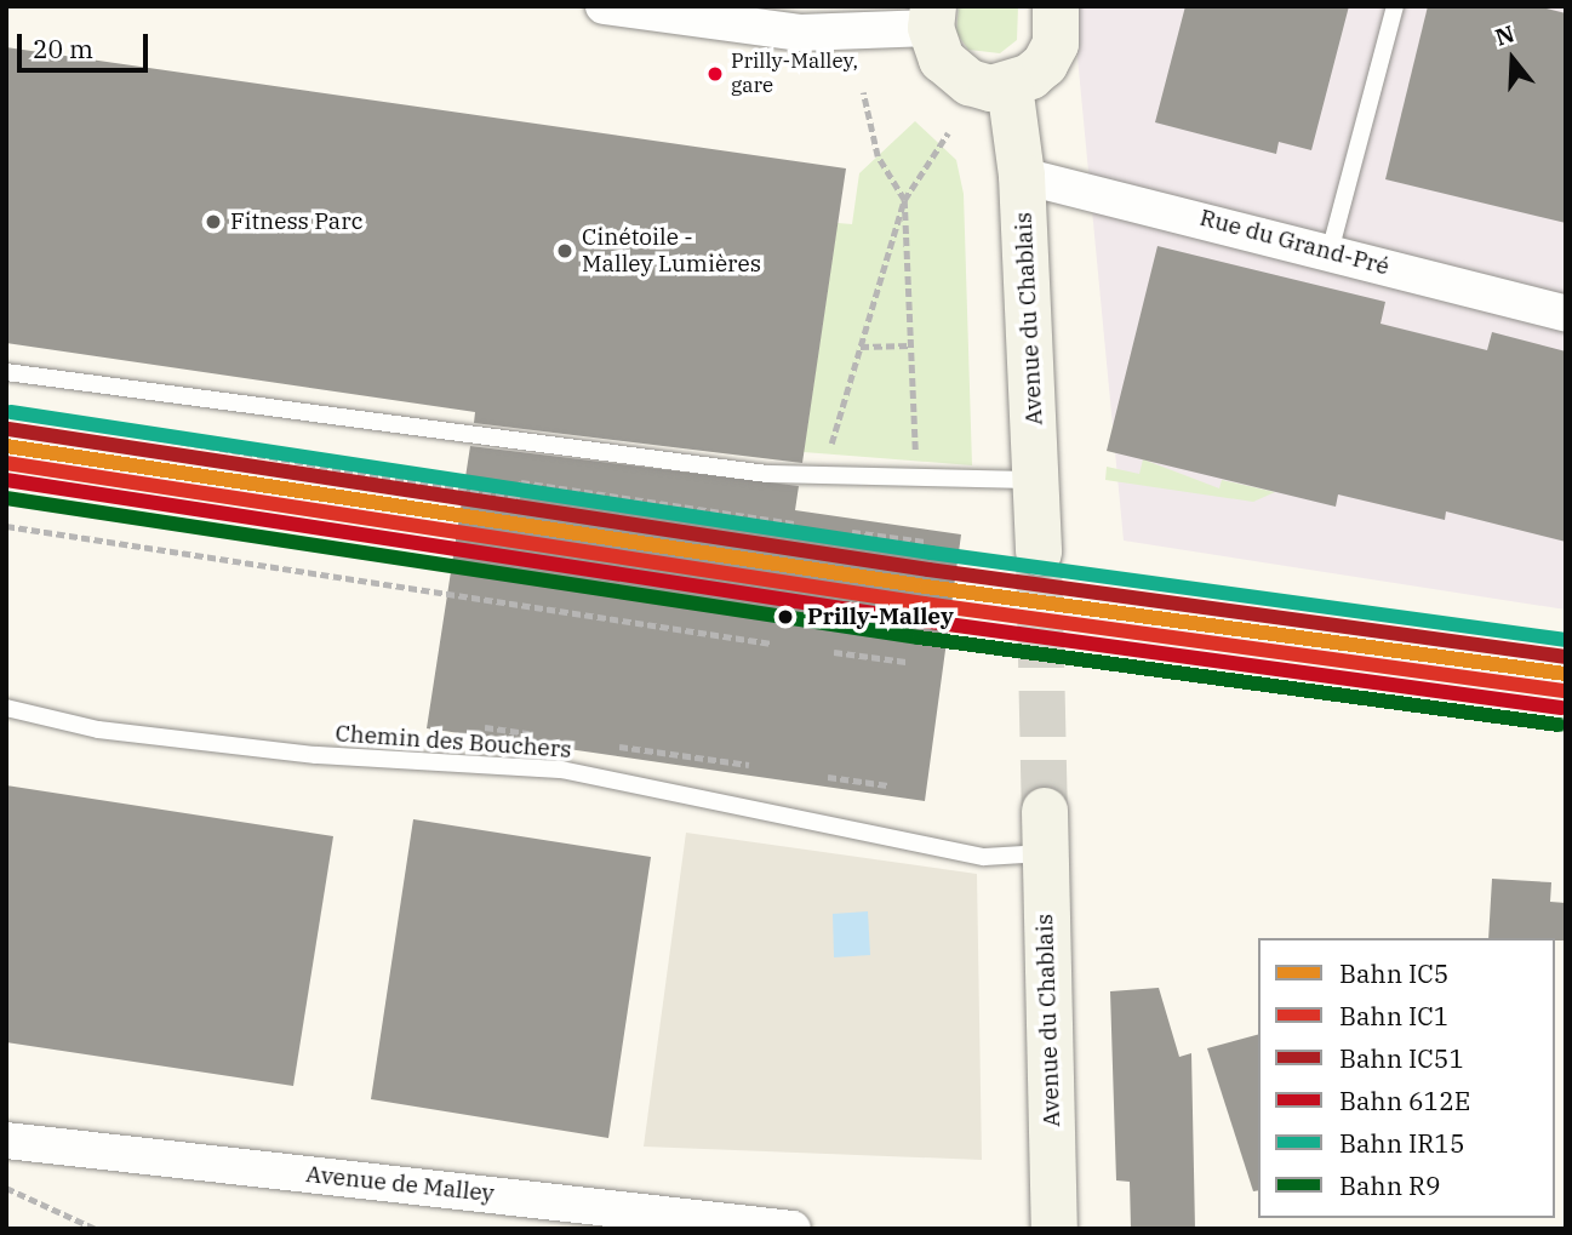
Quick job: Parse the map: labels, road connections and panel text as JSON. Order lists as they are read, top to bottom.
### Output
{
  "streets": {
    "main road": ["Avenue du Chablais"],
    "street": ["Rue du Grand-Pré", "Avenue de Malley"],
    "lane": ["Chemin des Bouchers"]
  },
  "crossings": [
    ["Rue du Grand-Pré", "Avenue du Chablais"],
    ["Avenue du Chablais", "Chemin des Bouchers"]
  ],
  "places": [
    "Prilly-Malley, gare",
    "Fitness Parc",
    "Cinétoile - Malley Lumières",
    "Prilly-Malley"
  ],
  "lines": [
    "rail line IR15",
    "rail line IC51",
    "rail line IC5",
    "rail line IC1",
    "rail line 612E",
    "rail line R9"
  ],
  "legend": [
    "Bahn IC5",
    "Bahn IC1",
    "Bahn IC51",
    "Bahn 612E",
    "Bahn IR15",
    "Bahn R9"
  ],
  "scale_bar": "20 m",
  "north": "top"
}
